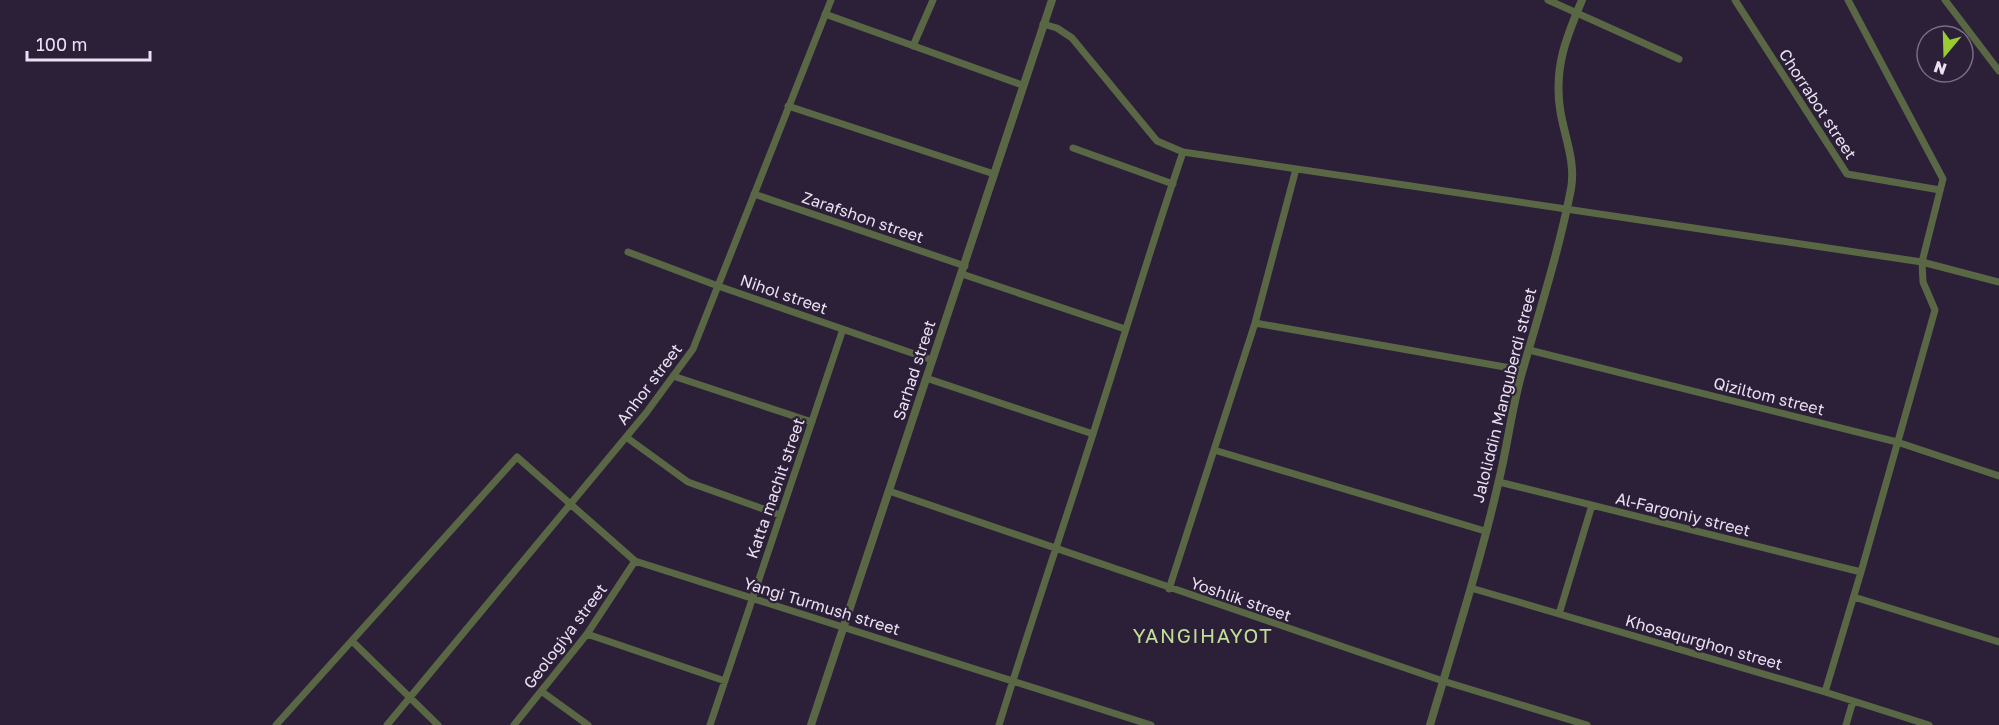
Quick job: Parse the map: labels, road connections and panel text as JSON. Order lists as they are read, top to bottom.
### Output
{
  "streets": {
    "street": [
      "Chorrabot street",
      "Zarafshon street",
      "Nihol street",
      "Sarhad street",
      "Anhor street",
      "Jaloliddin Manguberdi street",
      "Qiziltom street",
      "Katta machit street",
      "Al-Fargoniy street",
      "Yoshlik street",
      "Yangi Turmush street",
      "Geologiya street",
      "Khosaqurghon street"
    ]
  },
  "crossings": [
    ["Zarafshon street", "Sarhad street"],
    ["Zarafshon street", "Anhor street"],
    ["Nihol street", "Sarhad street"],
    ["Nihol street", "Anhor street"],
    ["Nihol street", "Katta machit street"],
    ["Sarhad street", "Yoshlik street"],
    ["Sarhad street", "Yangi Turmush street"],
    ["Anhor street", "Yangi Turmush street"],
    ["Jaloliddin Manguberdi street", "Qiziltom street"],
    ["Jaloliddin Manguberdi street", "Al-Fargoniy street"],
    ["Jaloliddin Manguberdi street", "Yoshlik street"],
    ["Jaloliddin Manguberdi street", "Khosaqurghon street"],
    ["Katta machit street", "Yangi Turmush street"],
    ["Yangi Turmush street", "Geologiya street"]
  ],
  "districts": ["YANGIHAYOT"],
  "scale_bar": "100 m",
  "north": "bottom"
}
